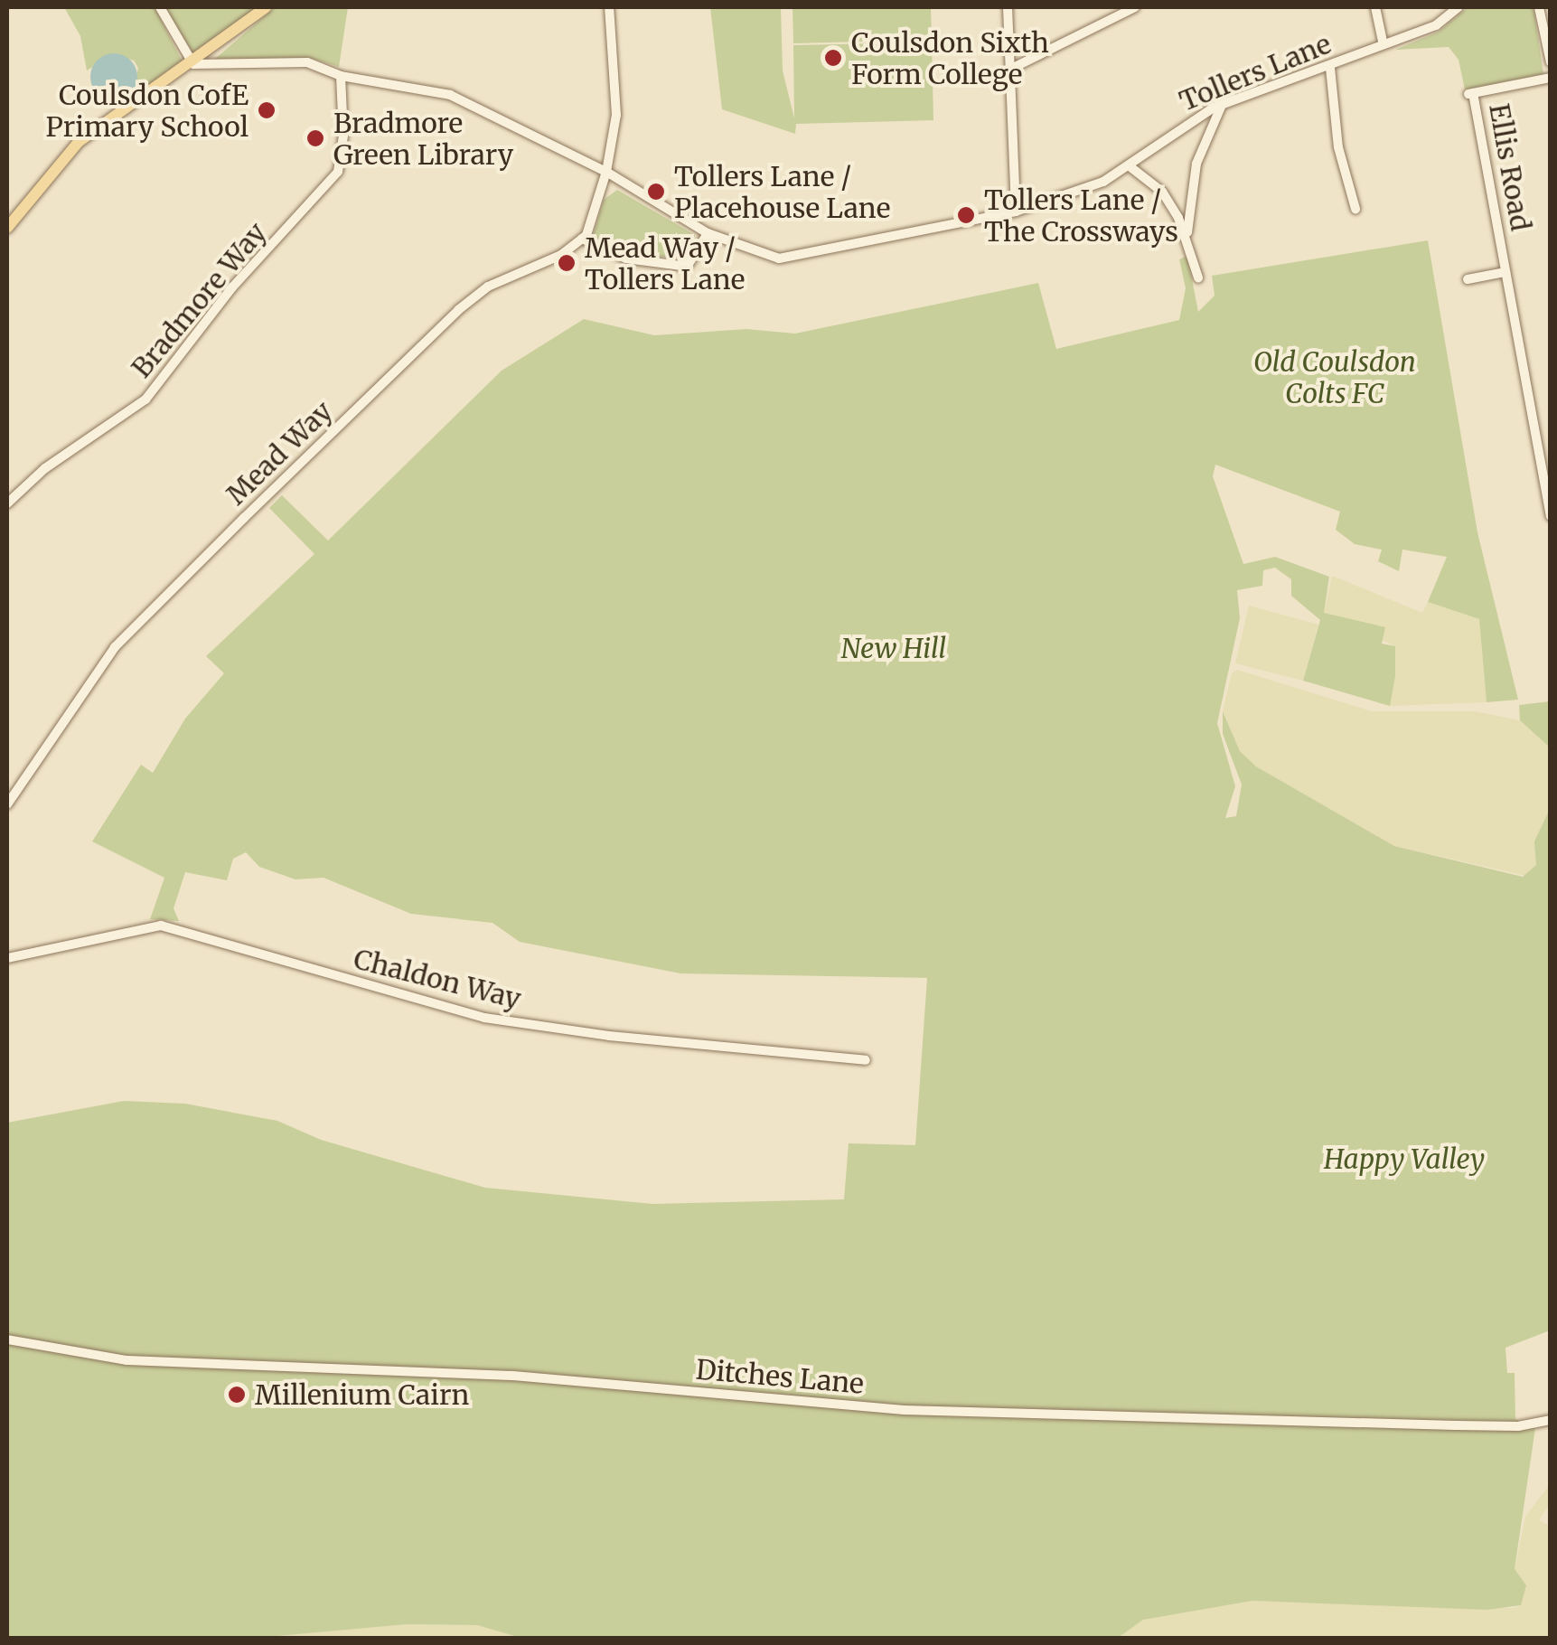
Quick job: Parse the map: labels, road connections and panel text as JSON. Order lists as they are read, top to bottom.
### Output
{
  "streets": {
    "street": [
      "Tollers Lane",
      "Ellis Road",
      "Bradmore Way",
      "Mead Way",
      "Chaldon Way",
      "Ditches Lane"
    ]
  },
  "crossings": [
    ["Tollers Lane", "Bradmore Way"]
  ],
  "parks": ["Old Coulsdon Colts FC", "New Hill", "Happy Valley"],
  "places": [
    "Coulsdon Sixth Form College",
    "Coulsdon CofE Primary School",
    "Bradmore Green Library",
    "Tollers Lane / Placehouse Lane",
    "Tollers Lane / The Crossways",
    "Mead Way / Tollers Lane",
    "Millenium Cairn"
  ]
}
